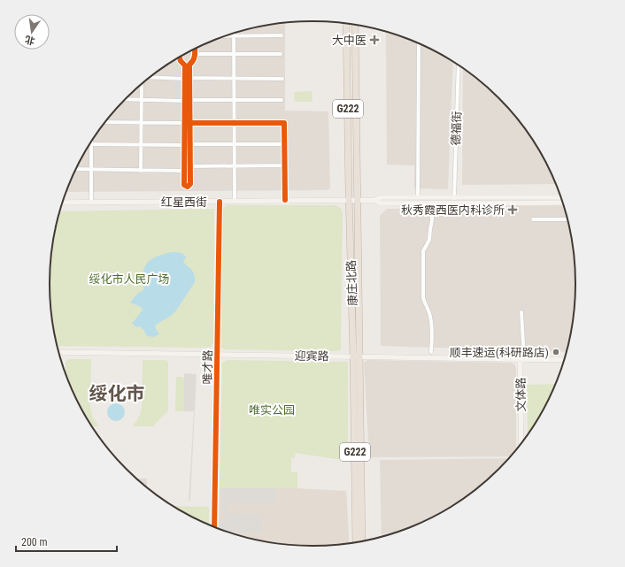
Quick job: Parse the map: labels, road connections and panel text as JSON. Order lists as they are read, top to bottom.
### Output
{
  "streets": {
    "highway": ["G222", "康庄北路"],
    "main road": [
      "红星西街",
      "迎宾路",
      "唯才路",
      "文体路"
    ],
    "street": ["德福街"]
  },
  "crossings": [
    ["德福街", "红星西街"],
    ["红星西街", "康庄北路"],
    ["红星西街", "唯才路"],
    ["康庄北路", "迎宾路"],
    ["迎宾路", "唯才路"],
    ["迎宾路", "文体路"]
  ],
  "districts": ["绥化市"],
  "parks": ["绥化市人民广场", "唯实公园"],
  "places": {
    "health": ["大中医", "秋秀霞西医内科诊所"],
    "other": ["顺丰速运(科研路店)"]
  },
  "scale_bar": "200 m",
  "north": "bottom"
}
